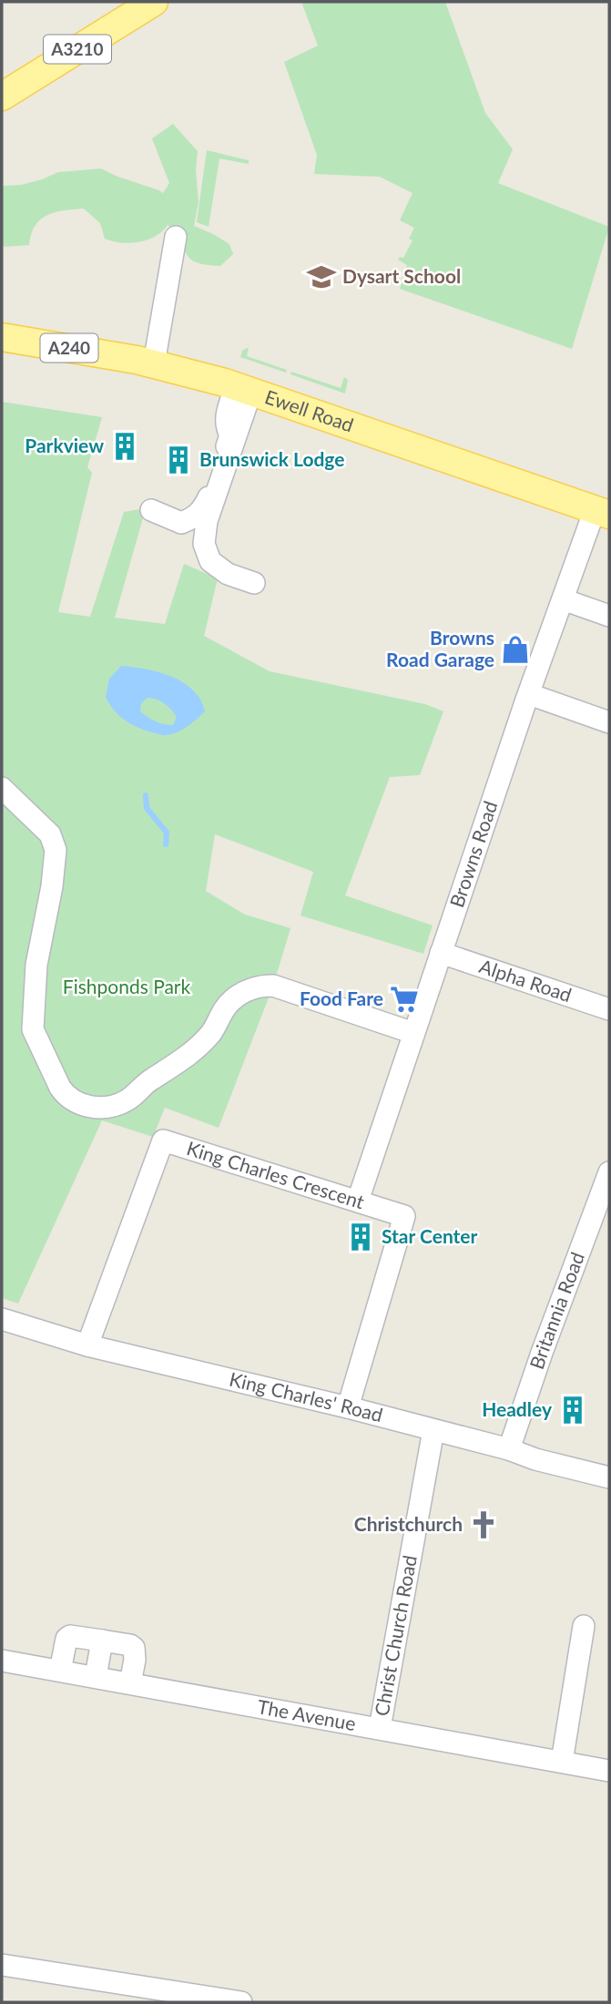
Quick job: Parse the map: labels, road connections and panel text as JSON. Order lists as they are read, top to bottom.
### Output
{
  "streets": {
    "main road": ["A3210", "A240", "Ewell Road"],
    "street": [
      "Browns Road",
      "Alpha Road",
      "King Charles Crescent",
      "Britannia Road",
      "King Charles' Road",
      "Christ Church Road",
      "The Avenue"
    ]
  },
  "crossings": [
    ["Ewell Road", "Browns Road"],
    ["Browns Road", "Alpha Road"],
    ["Browns Road", "King Charles Crescent"],
    ["King Charles Crescent", "King Charles' Road"],
    ["Britannia Road", "King Charles' Road"],
    ["King Charles' Road", "Christ Church Road"],
    ["Christ Church Road", "The Avenue"]
  ],
  "parks": ["Fishponds Park"],
  "places": {
    "school or university": ["Dysart School"],
    "building": [
      "Parkview",
      "Brunswick Lodge",
      "Star Center",
      "Headley"
    ],
    "shop": ["Browns Road Garage"],
    "supermarket": ["Food Fare"],
    "church": ["Christchurch"]
  }
}
